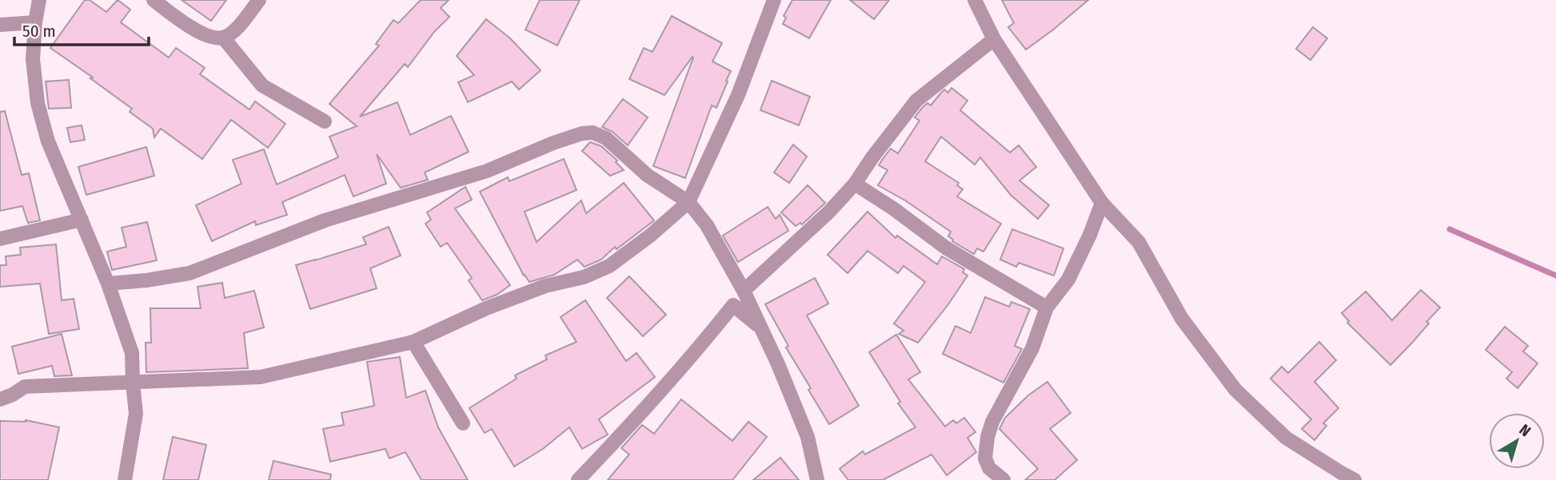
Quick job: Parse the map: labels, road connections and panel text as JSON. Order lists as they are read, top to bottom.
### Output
{
  "scale_bar": "50 m",
  "north": "top right"
}
